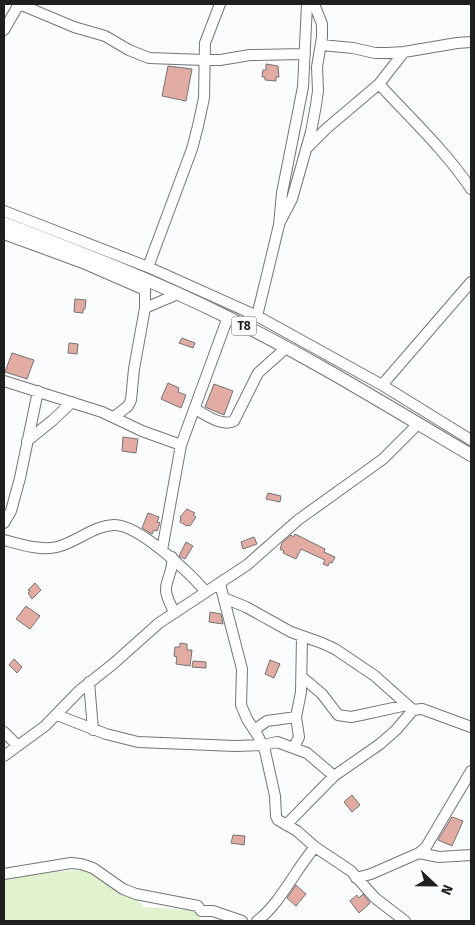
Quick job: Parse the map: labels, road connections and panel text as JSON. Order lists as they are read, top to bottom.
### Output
{
  "streets": {
    "main road": ["T8"]
  },
  "north": "right"
}
